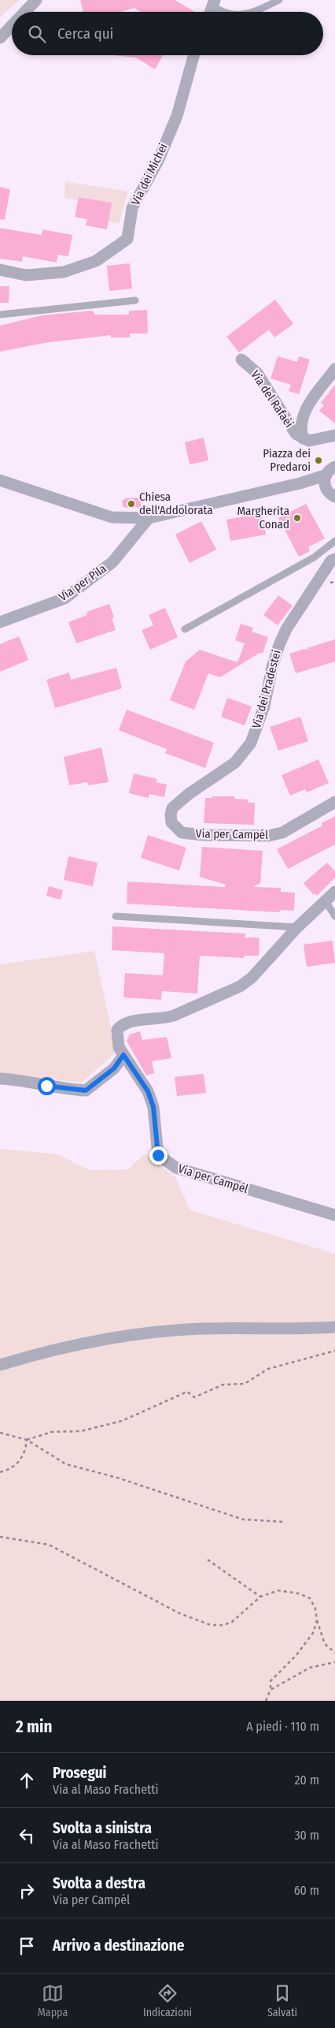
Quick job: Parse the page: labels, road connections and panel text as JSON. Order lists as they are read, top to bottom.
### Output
{
  "streets": {
    "street": [
      "Via dei Michei",
      "Via del Rafaèi",
      "Via per Pila",
      "Via dei Pradestei",
      "Via per Campél"
    ]
  },
  "crossings": [
    ["Via dei Pradestei", "Via per Campél"]
  ],
  "places": ["Piazza dei Predaroi", "Chiesa dell'Addolorata", "Margherita Conad"],
  "page": {
    "search": "Cerca qui",
    "heading": ["2 min", "A piedi · 110 m"],
    "list": [
      ["Prosegui", "Via al Maso Frachetti", "20 m"],
      ["Svolta a sinistra", "Via al Maso Frachetti", "30 m"],
      ["Svolta a destra", "Via per Campél", "60 m"],
      "Arrivo a destinazione"
    ],
    "nav": ["Mappa", "Indicazioni", "Salvati"]
  }
}
